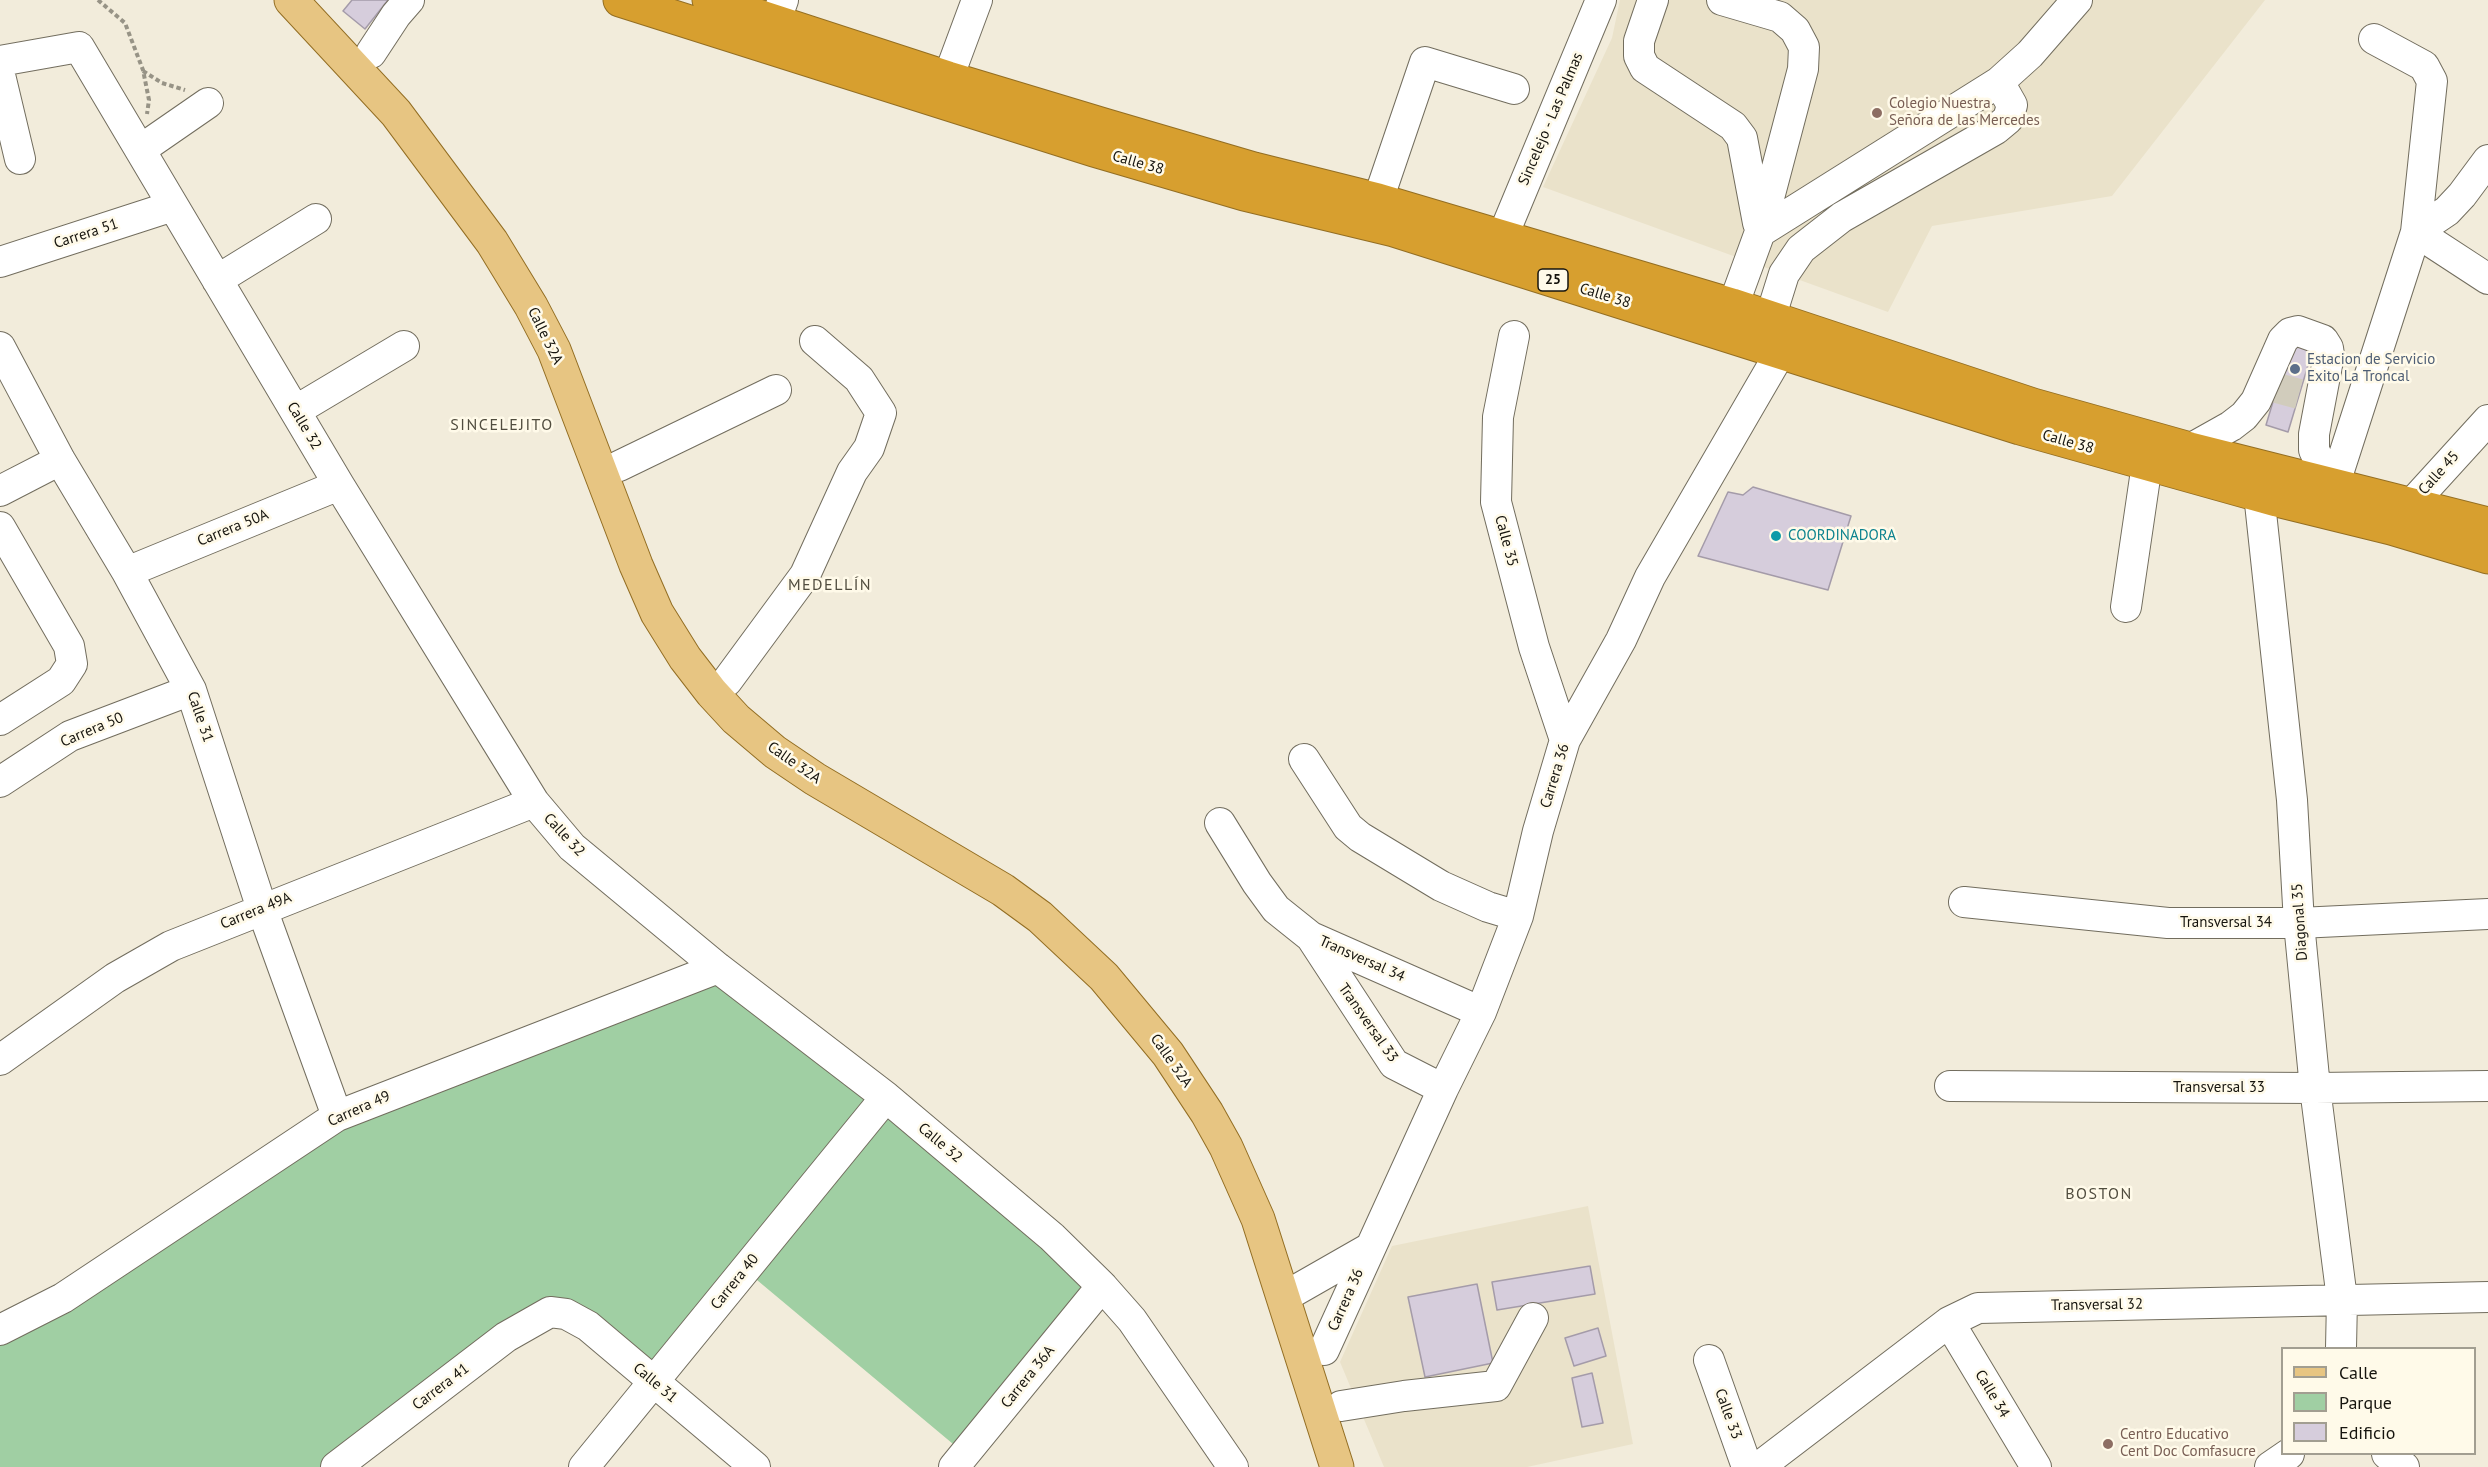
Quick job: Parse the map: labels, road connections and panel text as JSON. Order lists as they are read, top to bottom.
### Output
{
  "streets": {
    "highway": ["Calle 38", "25"],
    "main road": ["Calle 32A"],
    "street": [
      "Sincelejo - Las Palmas",
      "Carrera 51",
      "Calle 32",
      "Calle 45",
      "Carrera 50A",
      "Calle 35",
      "Calle 31",
      "Carrera 50",
      "Carrera 36",
      "Carrera 49A",
      "Diagonal 35",
      "Transversal 34",
      "Transversal 33",
      "Carrera 49",
      "Carrera 40",
      "Transversal 32",
      "Carrera 36A",
      "Carrera 41",
      "Calle 34",
      "Calle 33"
    ]
  },
  "crossings": [
    ["Sincelejo - Las Palmas", "Calle 38"],
    ["Calle 38", "Calle 45"],
    ["Calle 38", "Carrera 36"],
    ["Calle 38", "Diagonal 35"],
    ["Carrera 51", "Calle 32"],
    ["Calle 32A", "Carrera 36"],
    ["Calle 32", "Carrera 50A"],
    ["Calle 32", "Carrera 49A"],
    ["Calle 32", "Carrera 49"],
    ["Calle 32", "Carrera 40"],
    ["Calle 32", "Carrera 36A"],
    ["Carrera 50A", "Calle 31"],
    ["Calle 35", "Carrera 36"],
    ["Calle 31", "Carrera 50"],
    ["Calle 31", "Carrera 49A"],
    ["Calle 31", "Carrera 49"],
    ["Calle 31", "Carrera 40"],
    ["Calle 31", "Carrera 41"],
    ["Carrera 36", "Transversal 34"],
    ["Carrera 36", "Transversal 33"],
    ["Diagonal 35", "Transversal 34"],
    ["Diagonal 35", "Transversal 33"],
    ["Diagonal 35", "Transversal 32"],
    ["Transversal 34", "Transversal 33"],
    ["Transversal 32", "Calle 34"]
  ],
  "districts": ["SINCELEJITO", "MEDELLÍN", "BOSTON"],
  "places": [
    "Colegio Nuestra Señora de las Mercedes",
    "Estacion de Servicio Exito La Troncal",
    "COORDINADORA",
    "Centro Educativo Cent Doc Comfasucre"
  ],
  "legend": ["Calle", "Parque", "Edificio"]
}
